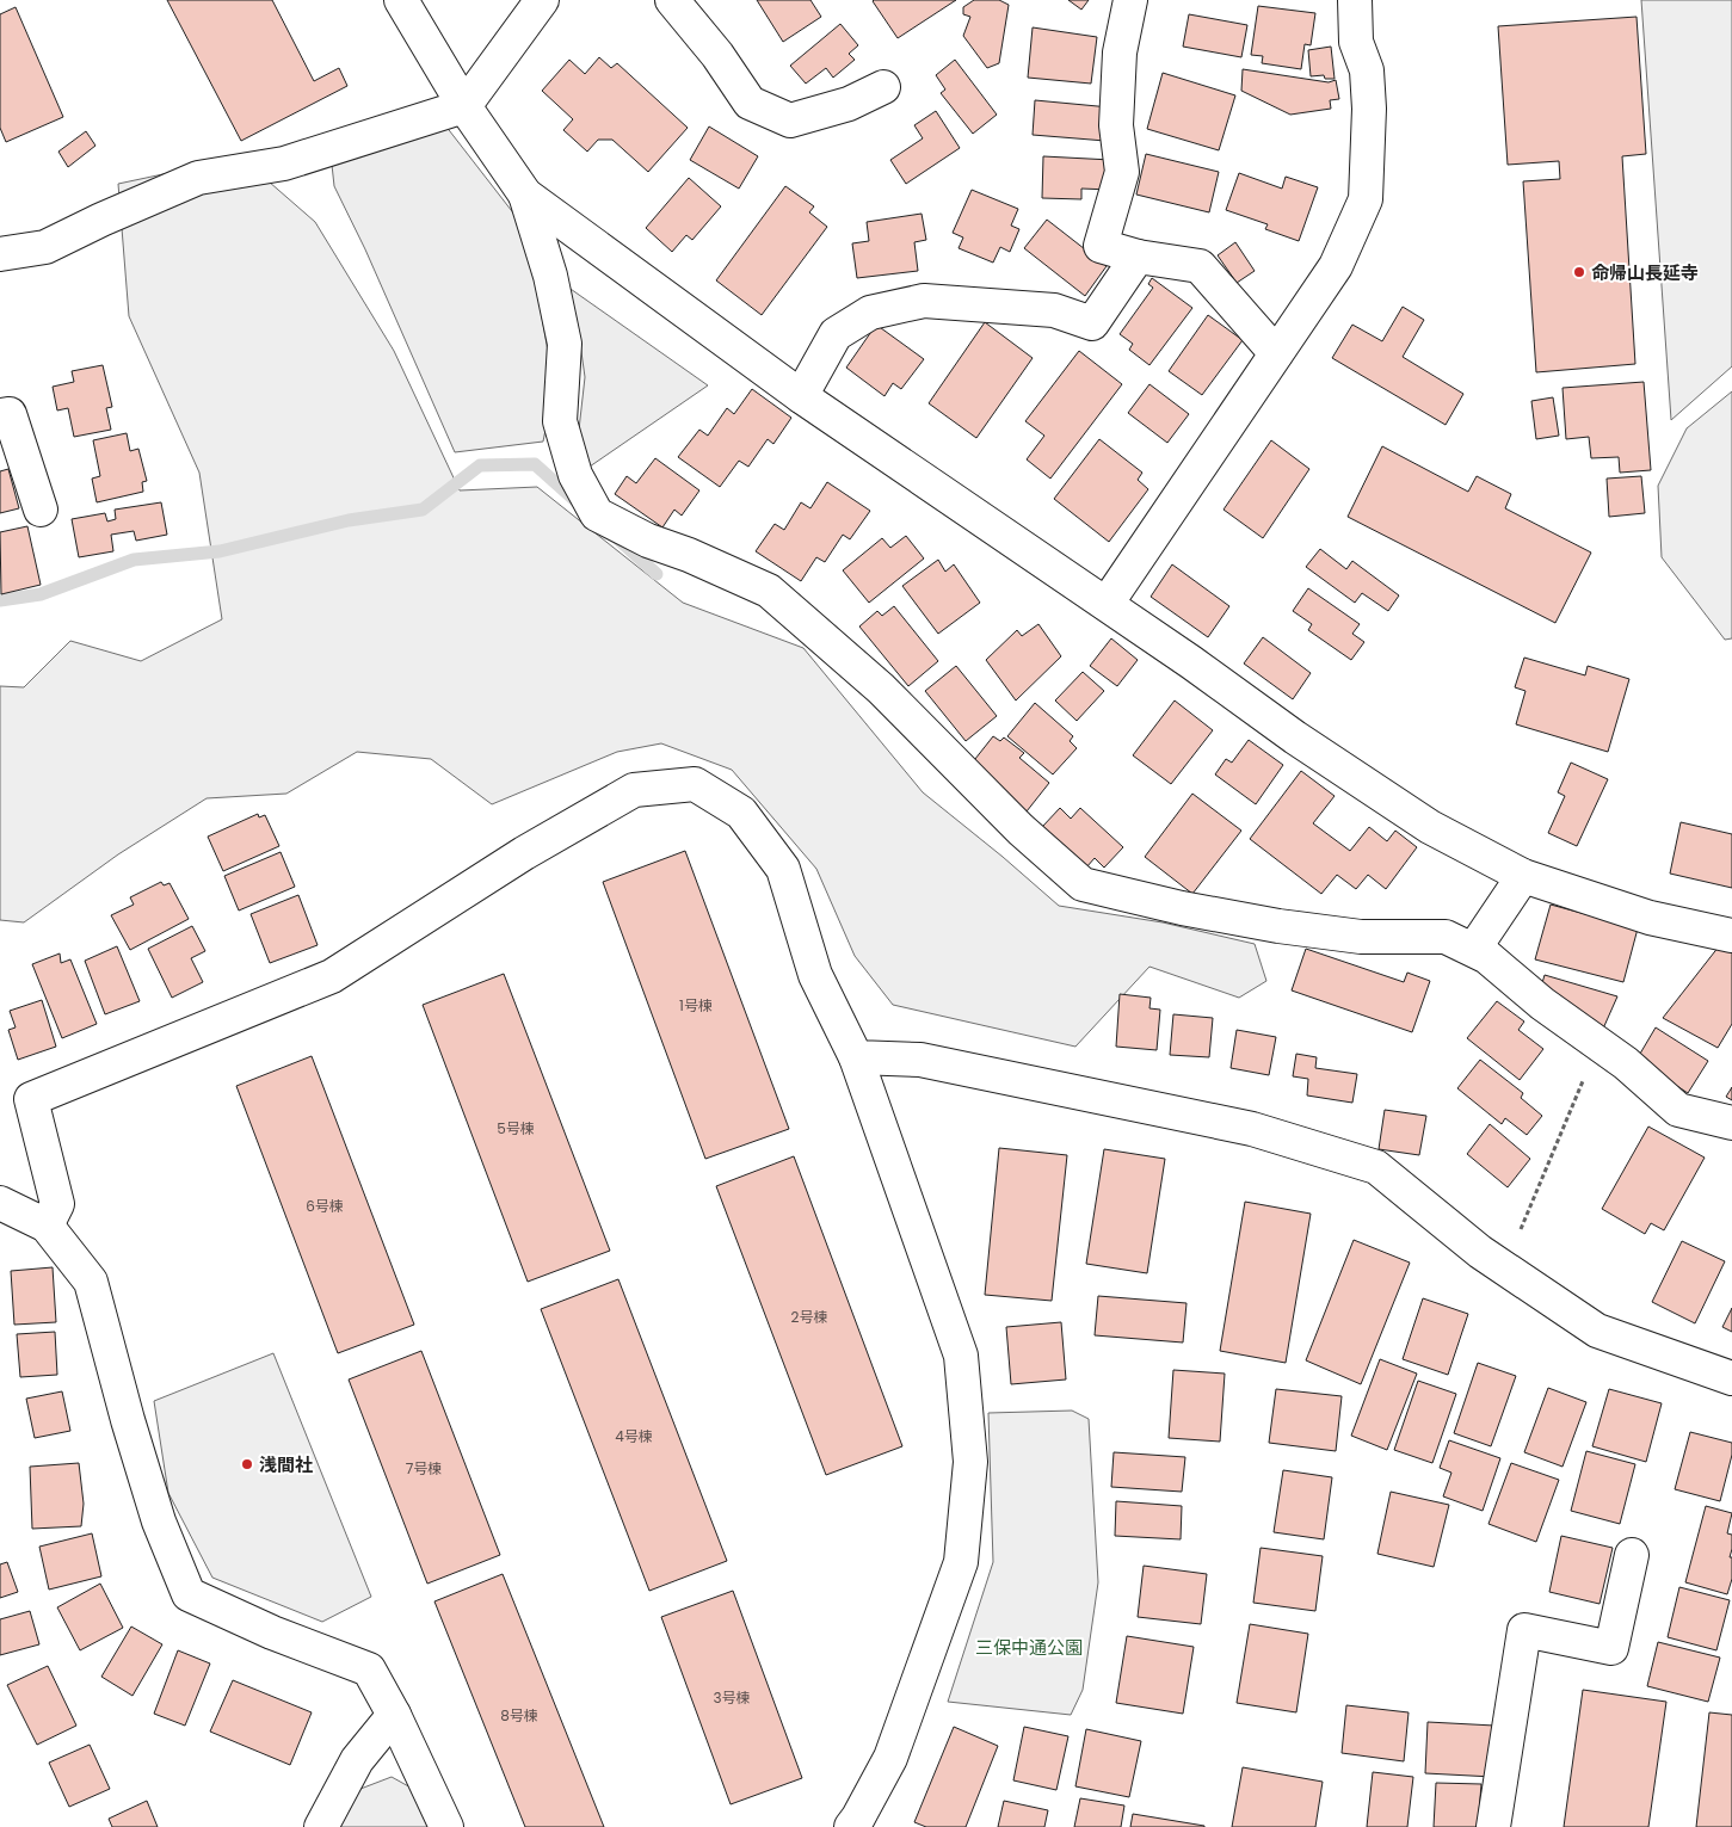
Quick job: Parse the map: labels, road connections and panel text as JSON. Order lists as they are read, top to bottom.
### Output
{
  "parks": ["三保中通公園"],
  "places": ["命帰山長延寺", "浅間社"],
  "house_numbers": [
    "1号棟",
    "5号棟",
    "6号棟",
    "2号棟",
    "4号棟",
    "7号棟",
    "3号棟",
    "8号棟"
  ]
}
